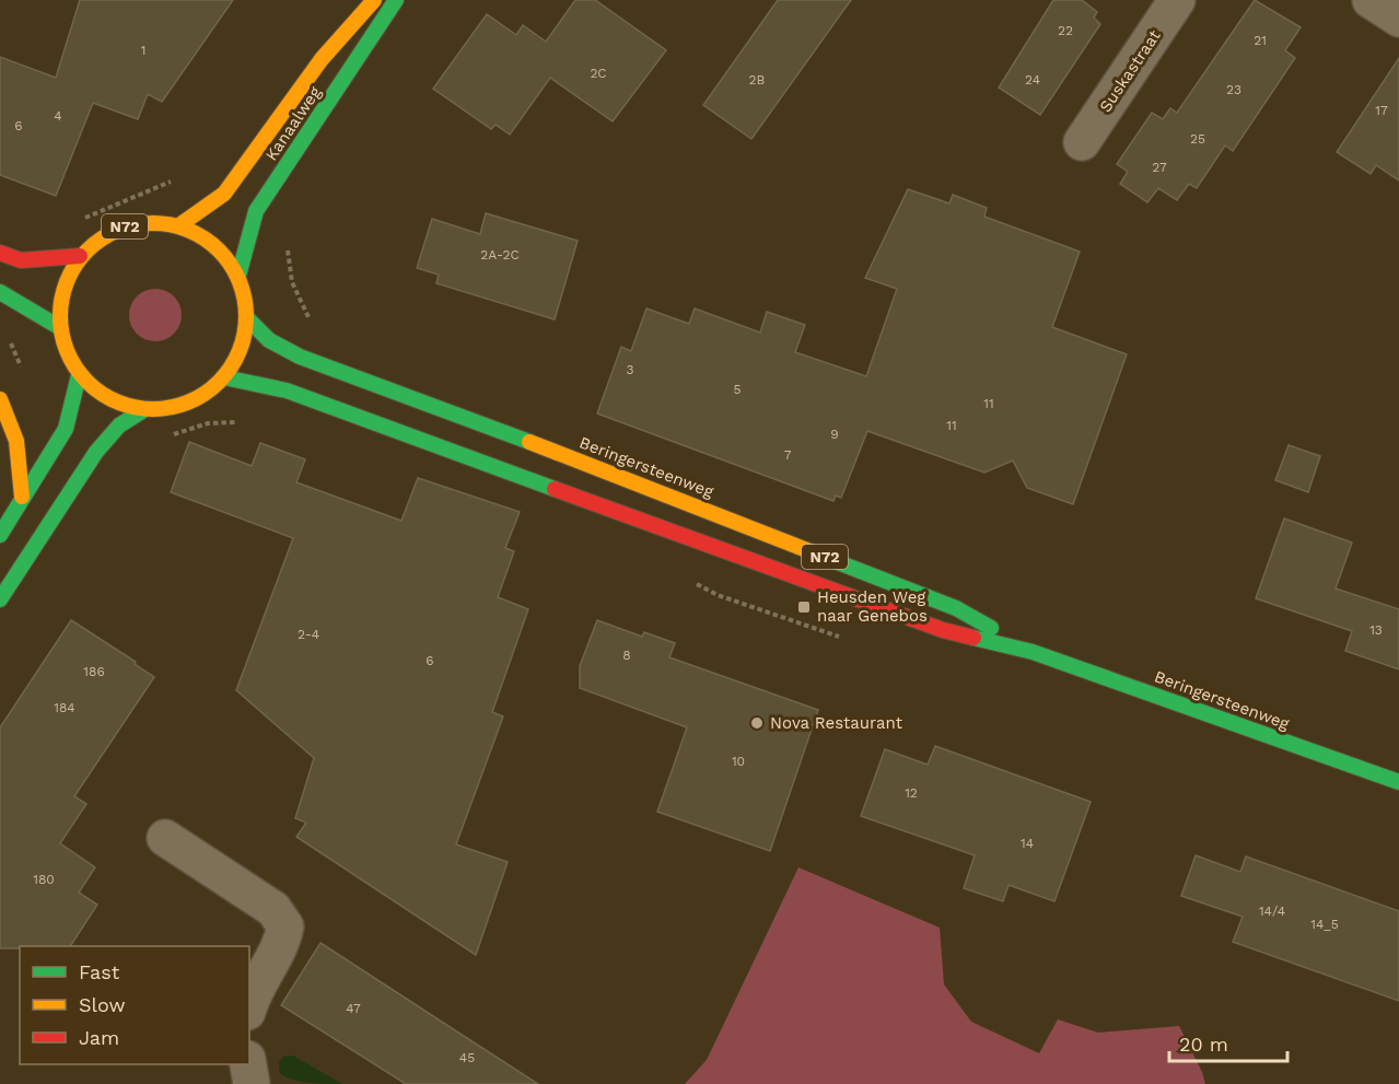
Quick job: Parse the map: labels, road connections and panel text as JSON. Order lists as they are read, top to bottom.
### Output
{
  "streets": {
    "main road": ["Kanaalweg", "N72", "Beringersteenweg"],
    "street": ["Suskastraat"]
  },
  "crossings": [
    ["Kanaalweg", "N72"],
    ["Kanaalweg", "Beringersteenweg"],
    ["N72", "Beringersteenweg"]
  ],
  "places": {
    "transit": ["Heusden Weg naar Genebos"],
    "other": ["Nova Restaurant"]
  },
  "house_numbers": [
    "22",
    "21",
    "1",
    "2C",
    "2B",
    "24",
    "23",
    "17",
    "4",
    "6",
    "25",
    "27",
    "2A-2C",
    "3",
    "5",
    "11",
    "11",
    "9",
    "7",
    "13",
    "2-4",
    "8",
    "6",
    "186",
    "184",
    "10",
    "12",
    "14",
    "180",
    "14/4",
    "14_5",
    "47",
    "45"
  ],
  "legend": ["Fast", "Slow", "Jam"],
  "scale_bar": "20 m"
}
